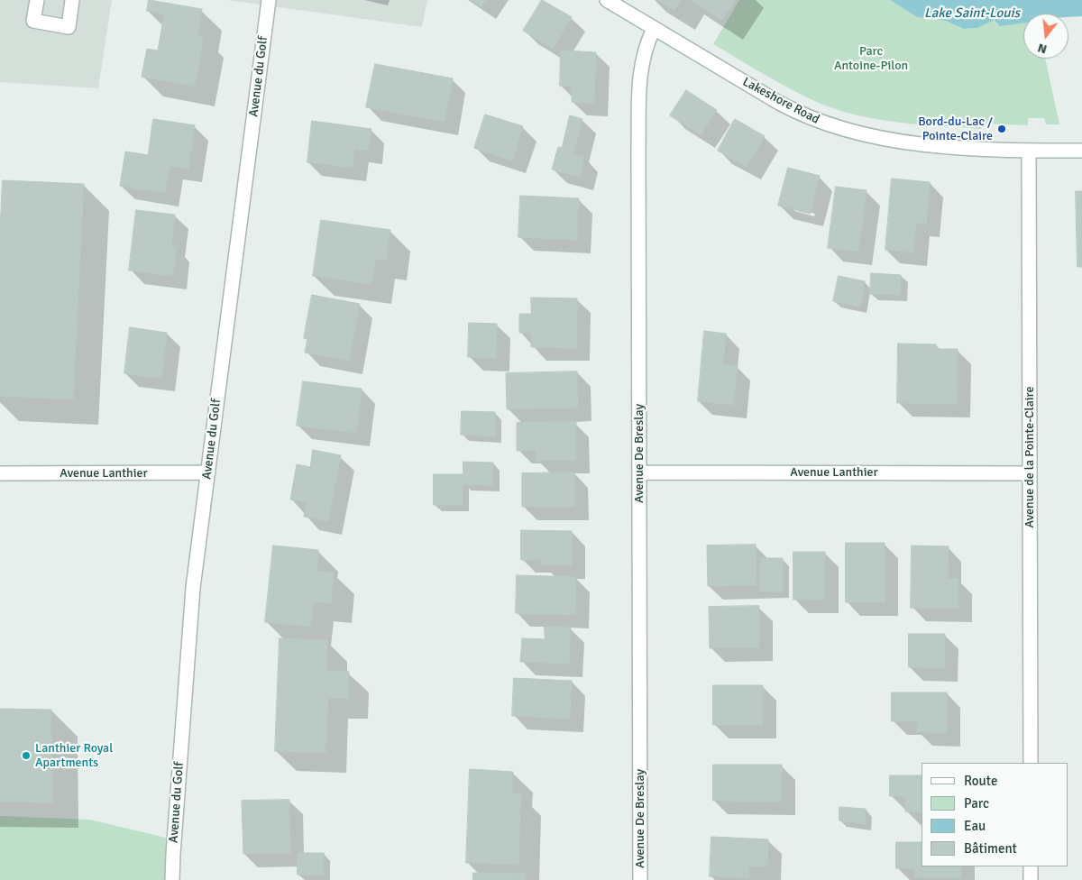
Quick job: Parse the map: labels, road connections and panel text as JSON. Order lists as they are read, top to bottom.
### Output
{
  "streets": {
    "street": [
      "Avenue du Golf",
      "Lakeshore Road",
      "Avenue De Breslay",
      "Avenue de la Pointe-Claire",
      "Avenue Lanthier"
    ]
  },
  "crossings": [
    ["Avenue du Golf", "Avenue Lanthier"],
    ["Lakeshore Road", "Avenue De Breslay"],
    ["Lakeshore Road", "Avenue de la Pointe-Claire"],
    ["Avenue De Breslay", "Avenue Lanthier"],
    ["Avenue de la Pointe-Claire", "Avenue Lanthier"]
  ],
  "water": ["Lake Saint-Louis"],
  "parks": ["Parc Antoine-Pilon"],
  "places": ["Bord-du-Lac / Pointe-Claire", "Lanthier Royal Apartments"],
  "legend": [
    "Route",
    "Parc",
    "Eau",
    "Bâtiment"
  ],
  "north": "bottom"
}
